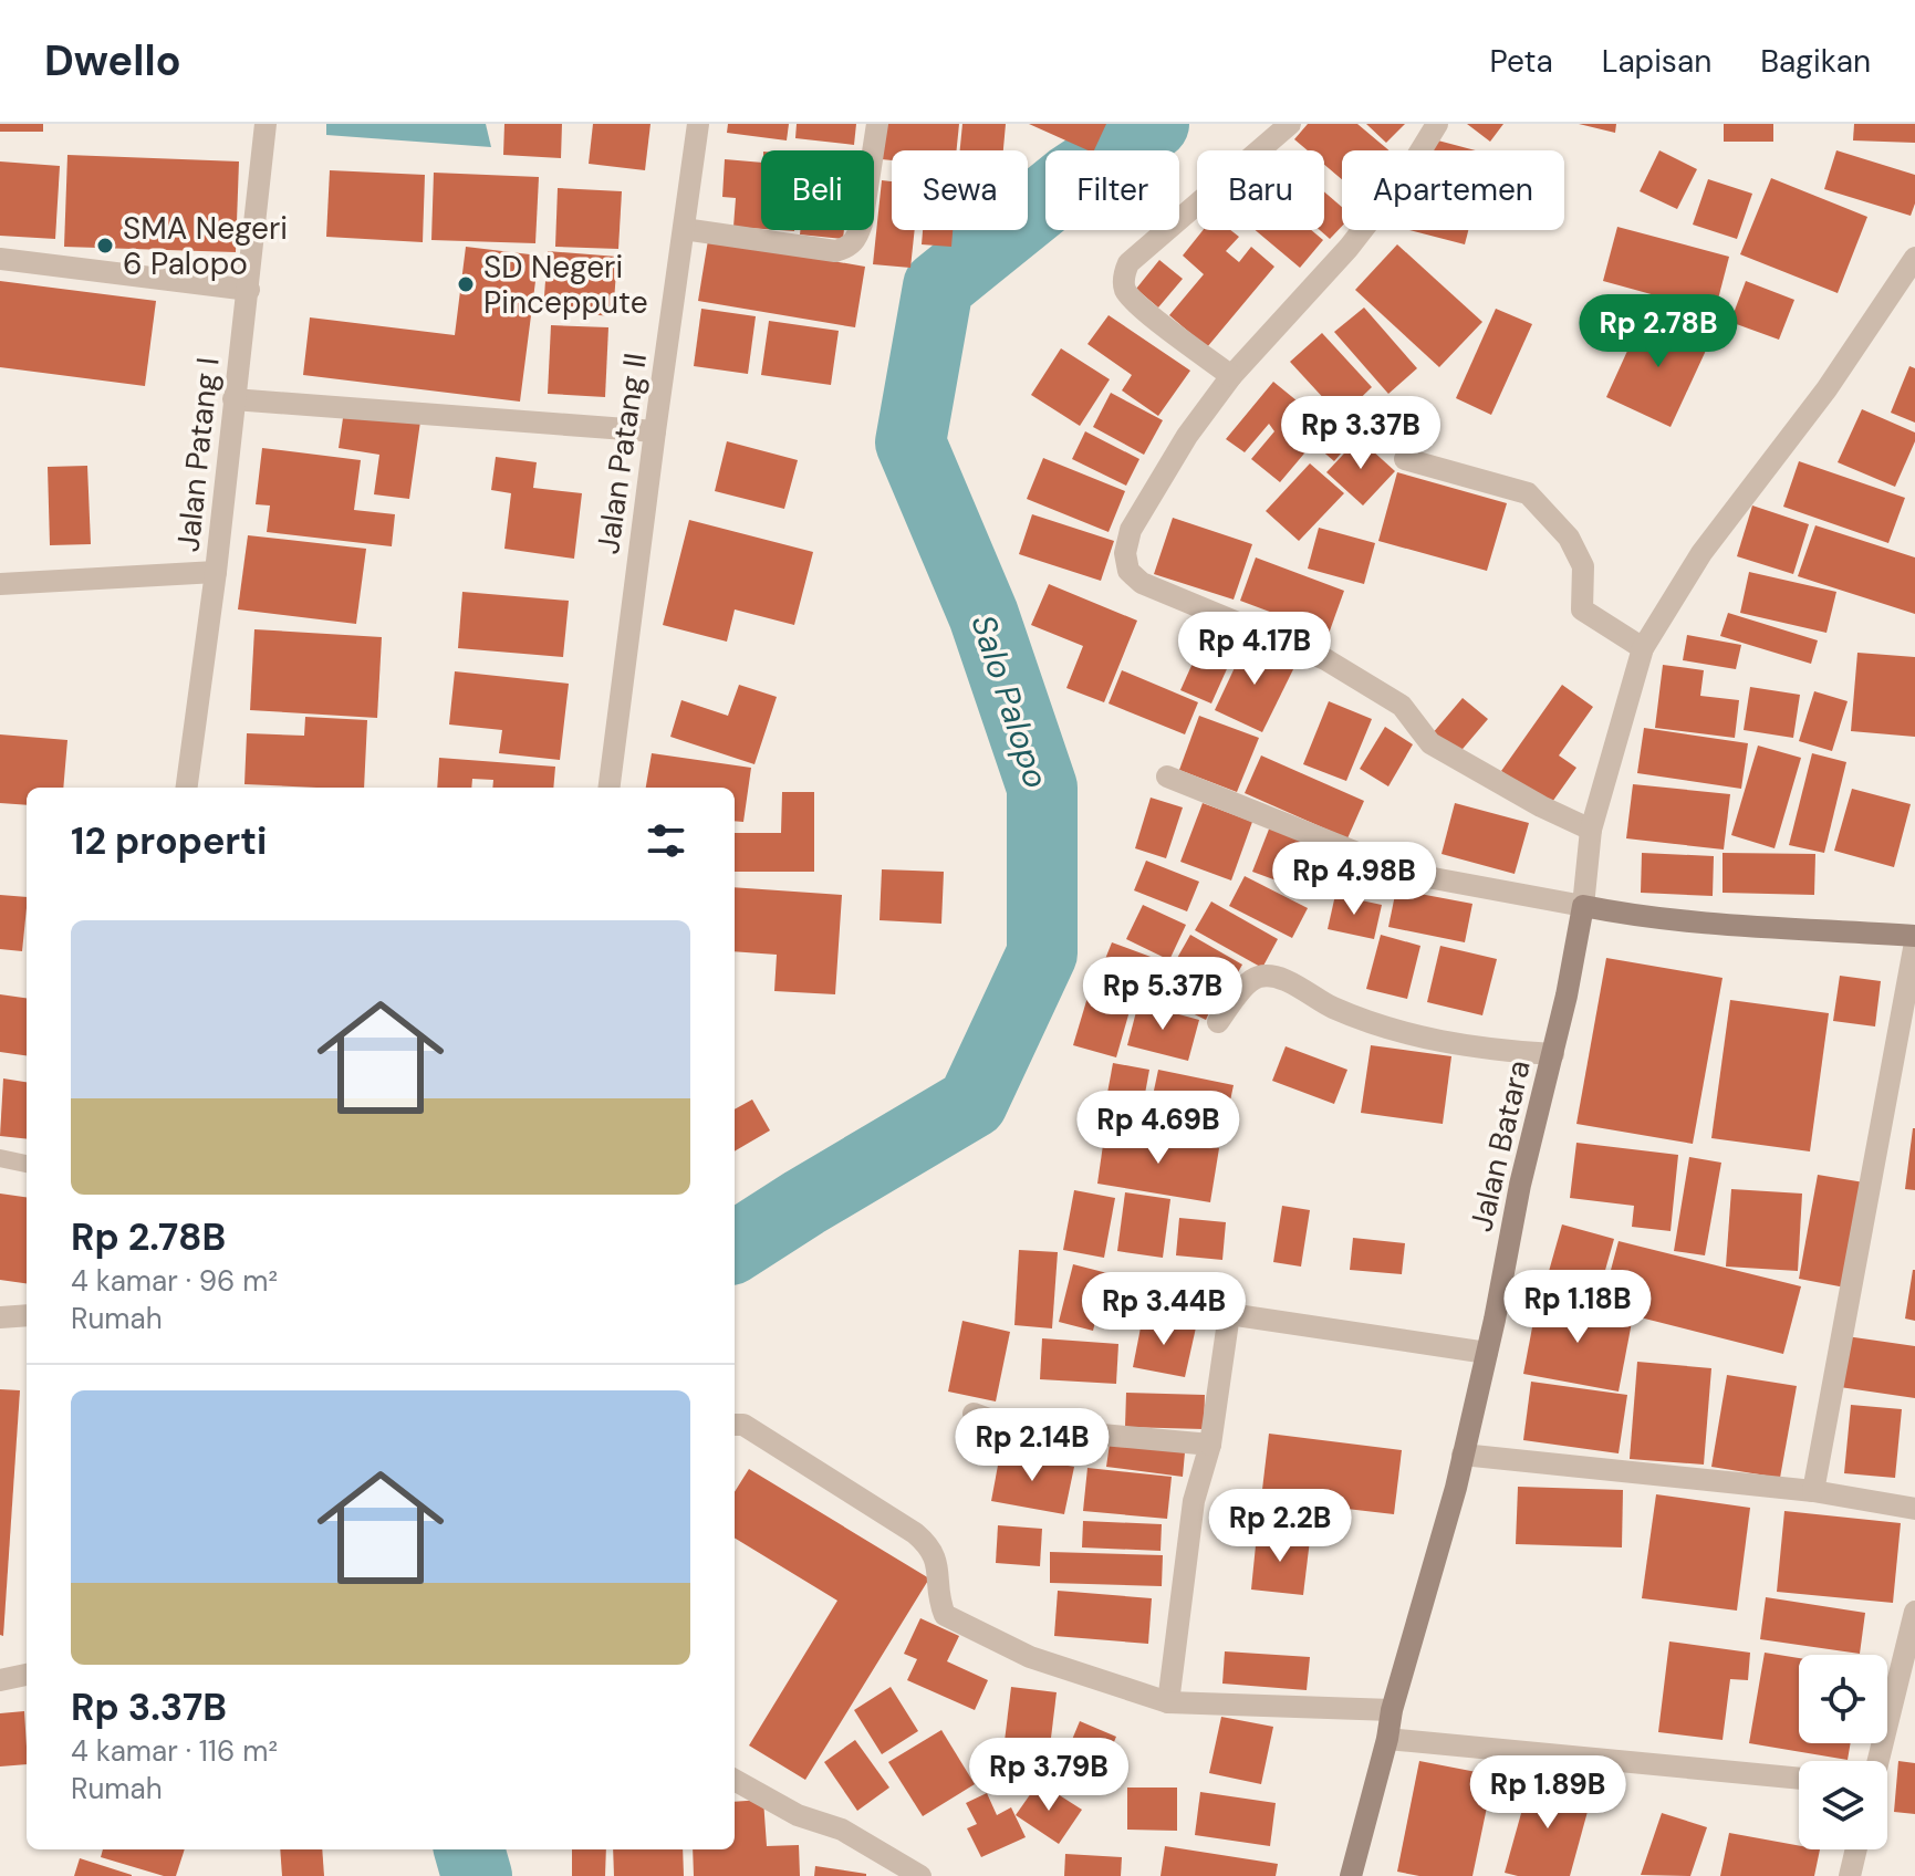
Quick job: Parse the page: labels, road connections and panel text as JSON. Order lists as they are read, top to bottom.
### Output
{
  "streets": {
    "street": ["Jalan Patang II", "Jalan Patang I", "Jalan Batara"]
  },
  "water": ["Salo Palopo"],
  "places": ["SMA Negeri 6 Palopo", "SD Negeri Pinceppute"],
  "page": {
    "header": "Dwello",
    "nav": ["Peta", "Lapisan", "Bagikan"],
    "chip": [
      "Beli",
      "Sewa",
      "Filter",
      "Baru",
      "Apartemen"
    ],
    "price": [
      "Rp 2.78B",
      "Rp 3.37B",
      "Rp 4.17B",
      "Rp 4.98B",
      "Rp 5.37B",
      "Rp 4.69B",
      "Rp 1.18B",
      "Rp 3.44B",
      "Rp 2.14B",
      "Rp 2.2B",
      "Rp 3.79B",
      "Rp 1.89B"
    ],
    "heading": "12 properti",
    "list": [
      {
        "name": "Rp 2.78B",
        "note": "4 kamar · 96 m² · Rumah"
      },
      {
        "name": "Rp 3.37B",
        "note": "4 kamar · 116 m² · Rumah"
      }
    ]
  }
}
